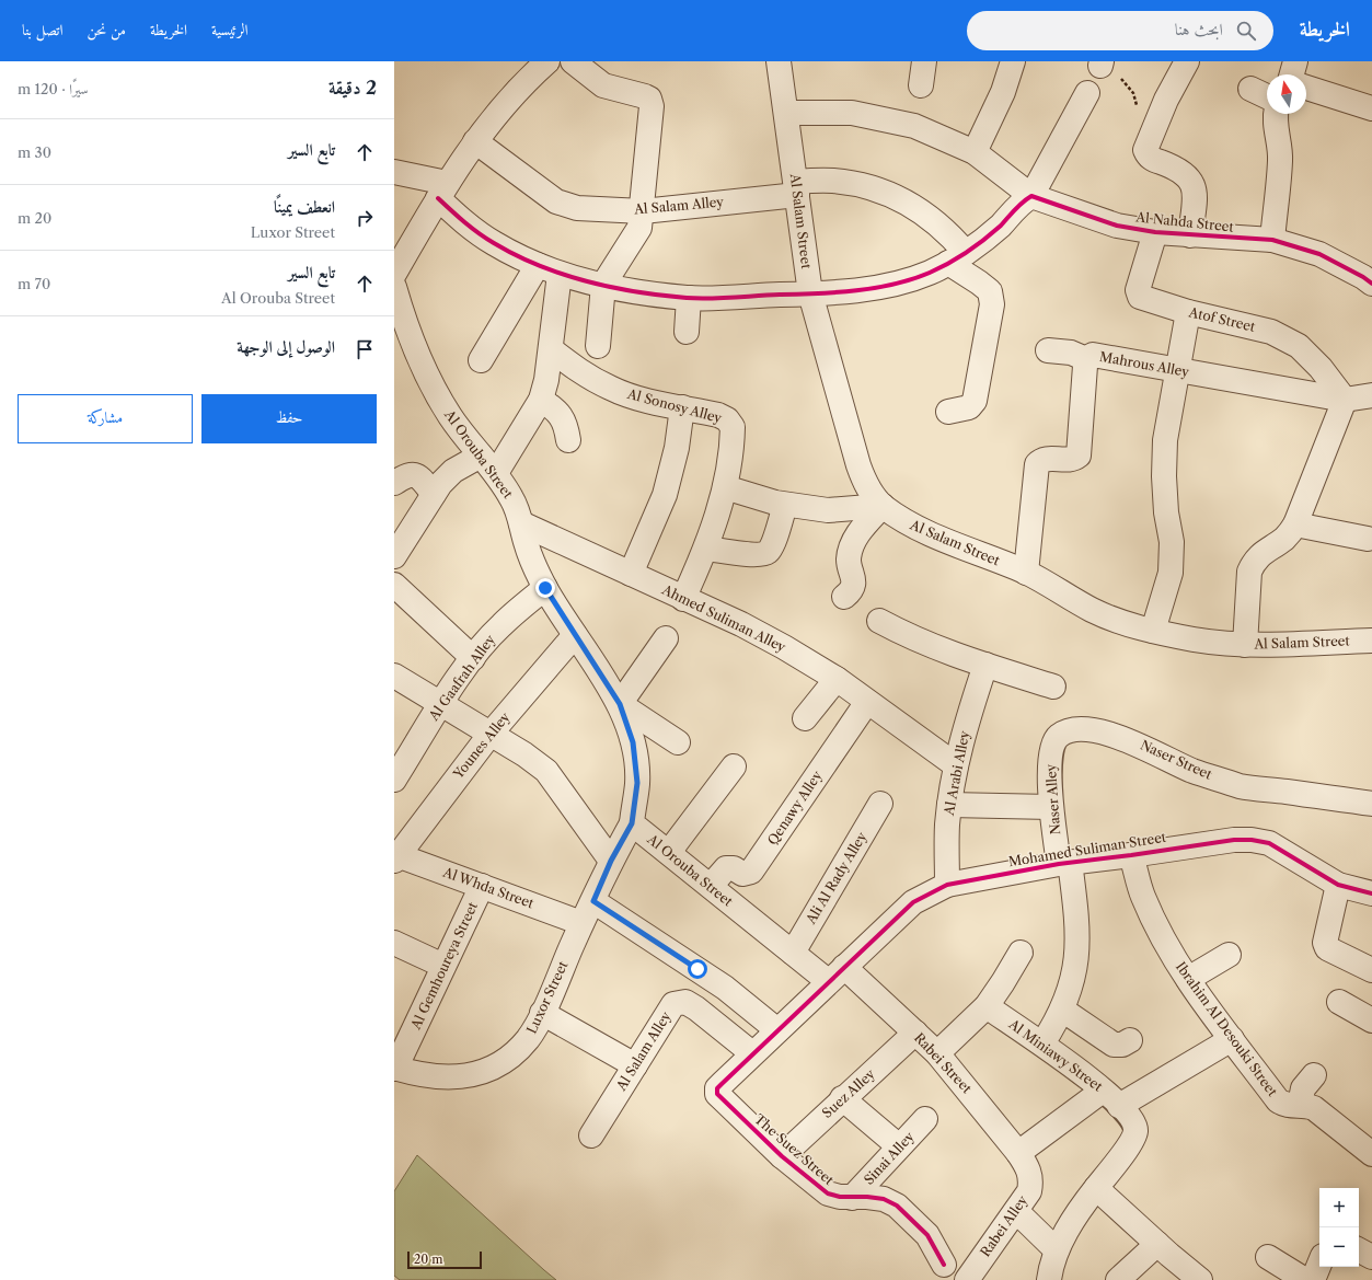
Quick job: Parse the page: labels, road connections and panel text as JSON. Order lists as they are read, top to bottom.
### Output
{
  "streets": {
    "street": [
      "Al Salam Alley",
      "Al Salam Street",
      "Al Nahda Street",
      "Atof Street",
      "Mahrous Alley",
      "Al Sonosy Alley",
      "Al Orouba Street",
      "Ahmed Suliman Alley",
      "Al Gaafrah Alley",
      "Younes Alley",
      "Naser Street",
      "Al Arabi Alley",
      "Naser Alley",
      "Qenawy Alley",
      "Mohamed Suliman Street",
      "Ali Al Rady Alley",
      "Al Whda Street",
      "Al Gemhoureya Street",
      "Luxor Street",
      "Ibrahim Al Desouki Street",
      "Al Miniawy Street",
      "Rabei Street",
      "Suez Alley",
      "The Suez Street",
      "Sinai Alley",
      "Rabei Alley"
    ]
  },
  "crossings": [
    ["Al Salam Alley", "Al Salam Street"],
    ["Al Salam Alley", "Mohamed Suliman Street"],
    ["Al Salam Alley", "The Suez Street"],
    ["Al Salam Street", "Al Nahda Street"],
    ["Al Salam Street", "Mahrous Alley"],
    ["Al Nahda Street", "Atof Street"],
    ["Atof Street", "Mahrous Alley"],
    ["Al Sonosy Alley", "Ahmed Suliman Alley"],
    ["Al Orouba Street", "Ahmed Suliman Alley"],
    ["Al Orouba Street", "Al Gaafrah Alley"],
    ["Al Orouba Street", "Younes Alley"],
    ["Al Orouba Street", "Qenawy Alley"],
    ["Al Orouba Street", "Mohamed Suliman Street"],
    ["Al Orouba Street", "Ali Al Rady Alley"],
    ["Al Orouba Street", "Luxor Street"],
    ["Al Orouba Street", "Rabei Street"],
    ["Ahmed Suliman Alley", "Al Arabi Alley"],
    ["Ahmed Suliman Alley", "Qenawy Alley"],
    ["Younes Alley", "Al Whda Street"],
    ["Naser Street", "Naser Alley"],
    ["Al Arabi Alley", "Mohamed Suliman Street"],
    ["Naser Alley", "Mohamed Suliman Street"],
    ["Naser Alley", "Al Miniawy Street"],
    ["Mohamed Suliman Street", "Ibrahim Al Desouki Street"],
    ["Mohamed Suliman Street", "Rabei Street"],
    ["Mohamed Suliman Street", "The Suez Street"],
    ["Al Whda Street", "Al Gemhoureya Street"],
    ["Al Whda Street", "Luxor Street"],
    ["Al Gemhoureya Street", "Luxor Street"],
    ["Rabei Street", "Suez Alley"],
    ["Rabei Street", "Rabei Alley"],
    ["Suez Alley", "The Suez Street"],
    ["The Suez Street", "Sinai Alley"]
  ],
  "scale_bar": "20 m",
  "north": "top",
  "page": {
    "header": "الخريطة",
    "search": "ابحث هنا",
    "nav": [
      "الرئيسية",
      "الخريطة",
      "من نحن",
      "اتصل بنا"
    ],
    "heading": ["2 دقيقة", "سيرًا · 120 m"],
    "list": [
      ["تابع السير", "30 m"],
      ["انعطف يمينًا", "Luxor Street", "20 m"],
      ["تابع السير", "Al Orouba Street", "70 m"],
      "الوصول إلى الوجهة"
    ],
    "buttons": ["حفظ", "مشاركة"],
    "map_buttons": ["+", "−"],
    "scale": "20 m"
  }
}
